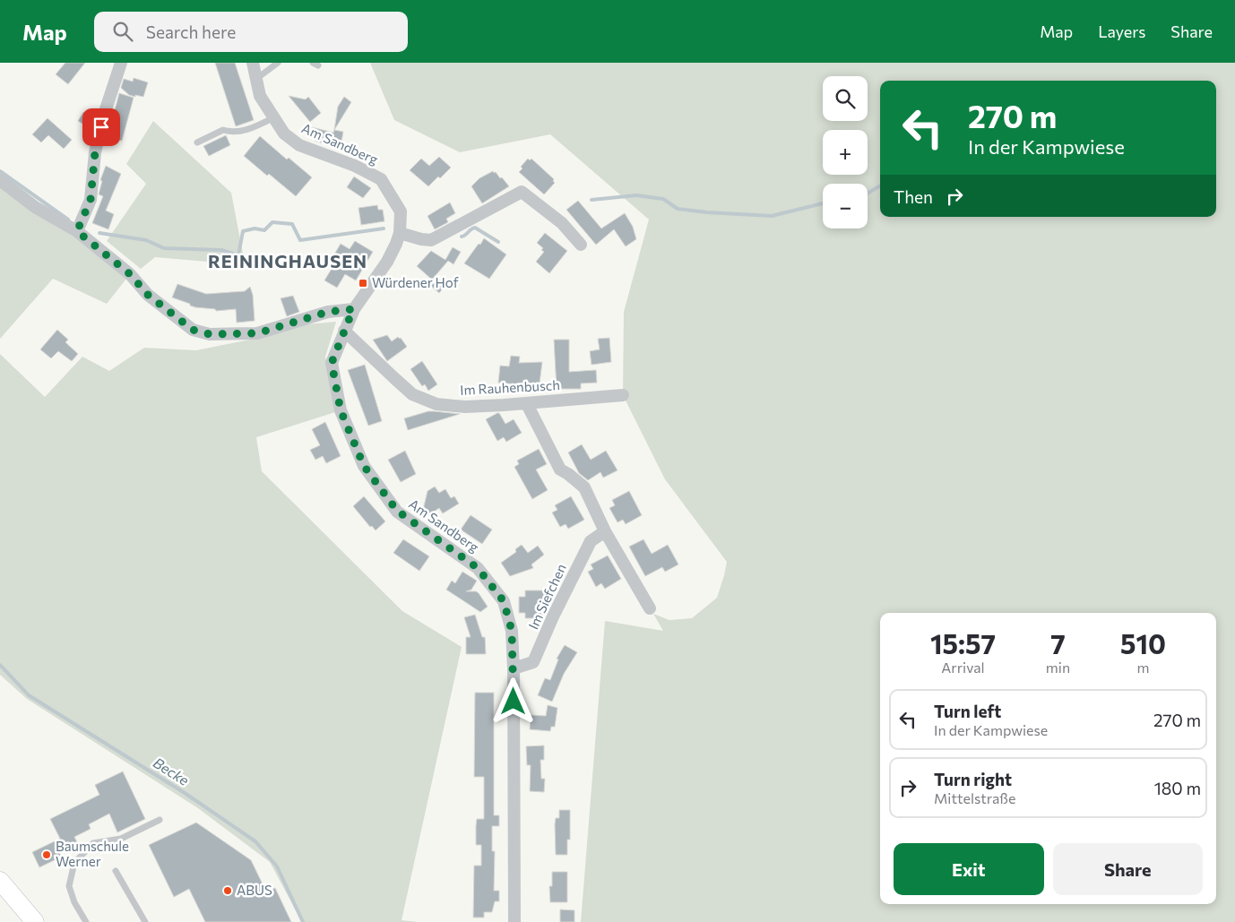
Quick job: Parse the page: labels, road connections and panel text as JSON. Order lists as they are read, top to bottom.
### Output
{
  "streets": {
    "street": ["Am Sandberg", "Im Rauhenbusch", "Im Siefchen"]
  },
  "crossings": [
    ["Am Sandberg", "Im Rauhenbusch"],
    ["Am Sandberg", "Im Siefchen"]
  ],
  "districts": ["REININGHAUSEN"],
  "water": ["Becke"],
  "places": {
    "transit": ["Würdener Hof"],
    "other": ["Baumschule Werner", "ABUS"]
  },
  "page": {
    "header": "Map",
    "search": "Search here",
    "nav": ["Map", "Layers", "Share"],
    "map_buttons": ["+", "−"],
    "turn": ["270 m", "In der Kampwiese"],
    "then": "Then",
    "eta": [
      "15:57",
      "Arrival",
      "7",
      "min",
      "510",
      "m"
    ],
    "list": [
      {
        "name": "Turn left",
        "note": "In der Kampwiese",
        "value": "270 m"
      },
      {
        "name": "Turn right",
        "note": "Mittelstraße",
        "value": "180 m"
      }
    ],
    "buttons": ["Exit", "Share"]
  }
}
